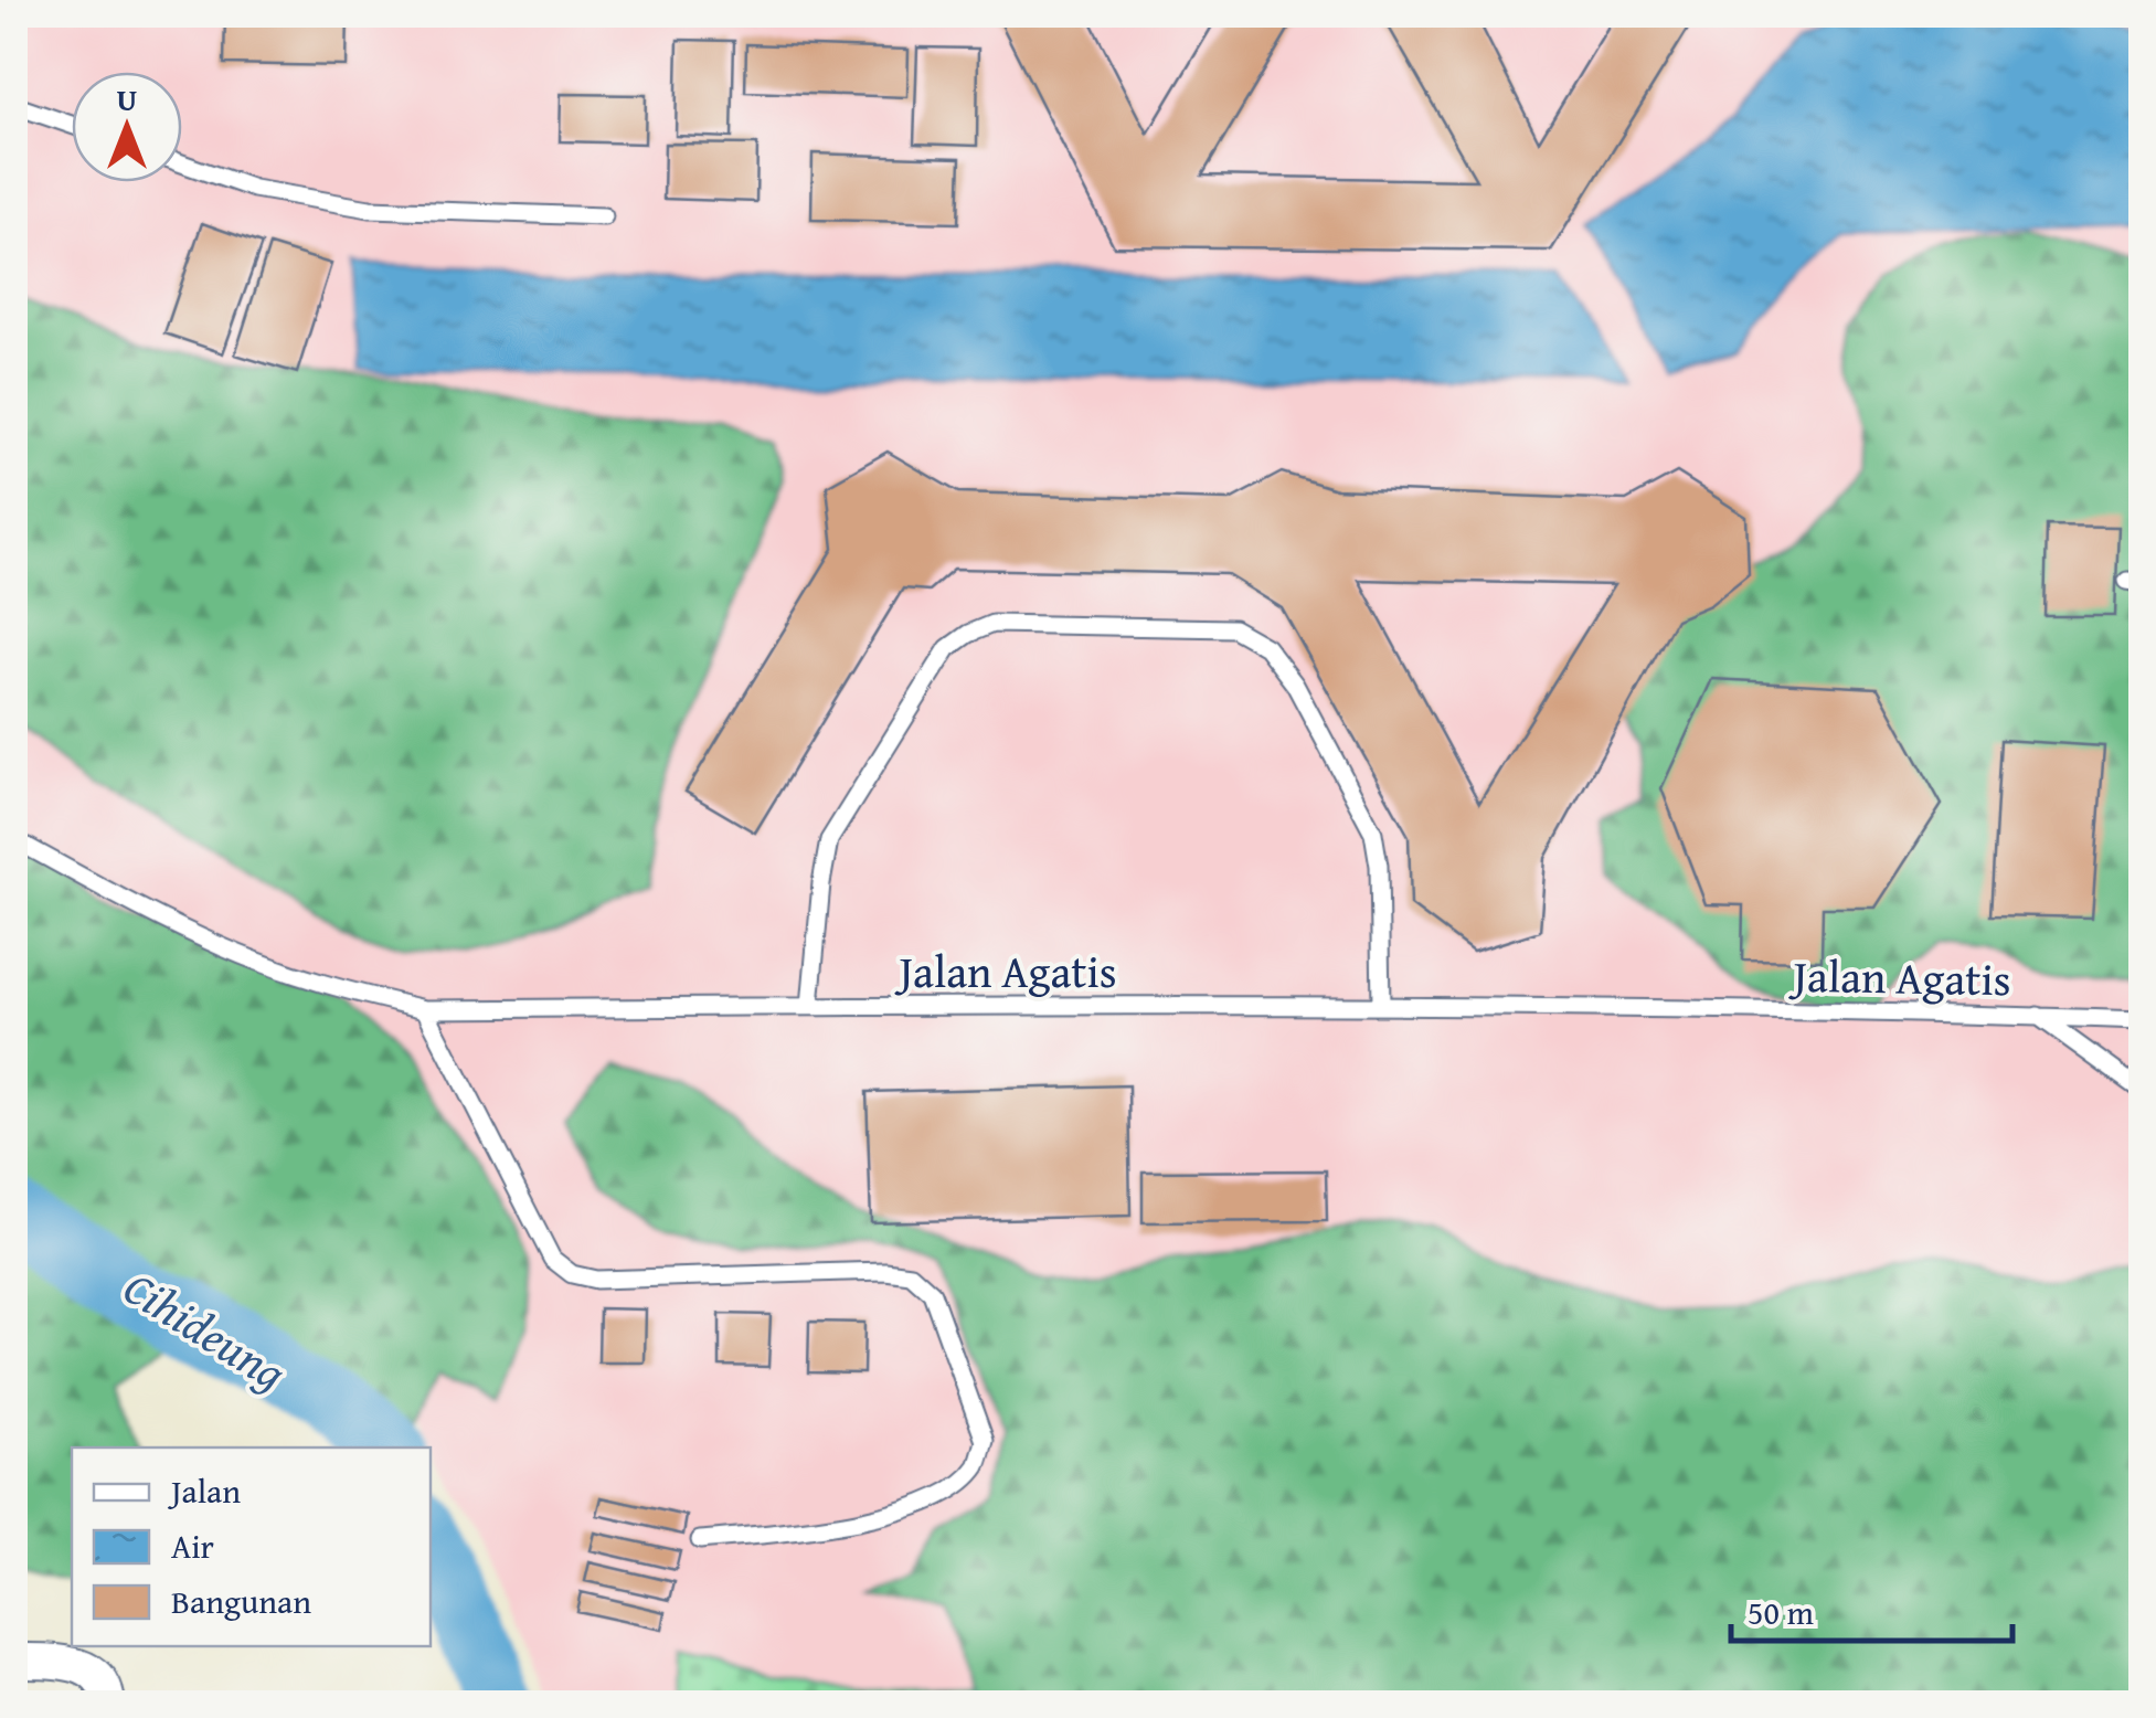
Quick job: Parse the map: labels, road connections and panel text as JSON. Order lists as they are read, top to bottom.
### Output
{
  "streets": {
    "lane": ["Jalan Agatis"]
  },
  "water": ["Cihideung"],
  "legend": ["Jalan", "Air", "Bangunan"],
  "scale_bar": "50 m",
  "north": "top"
}
